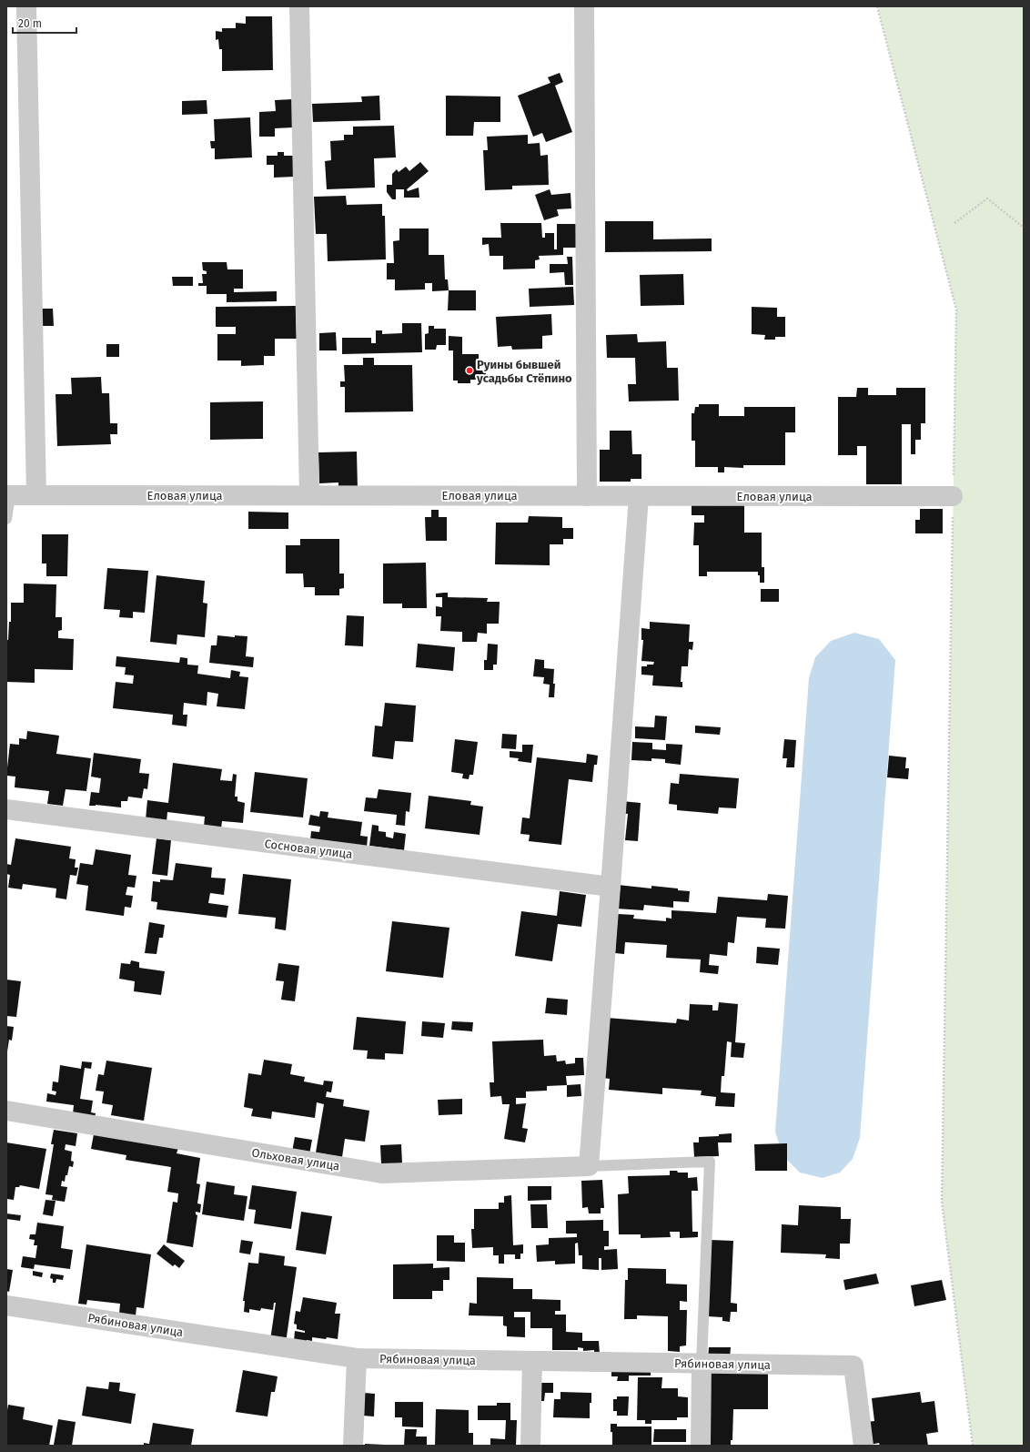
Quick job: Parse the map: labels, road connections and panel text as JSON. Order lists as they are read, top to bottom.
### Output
{
  "streets": {
    "street": [
      "Еловая улица",
      "Сосновая улица",
      "Ольховая улица",
      "Рябиновая улица"
    ]
  },
  "places": ["Руины бывшей усадьбы Стёпино"],
  "scale_bar": "20 m"
}
